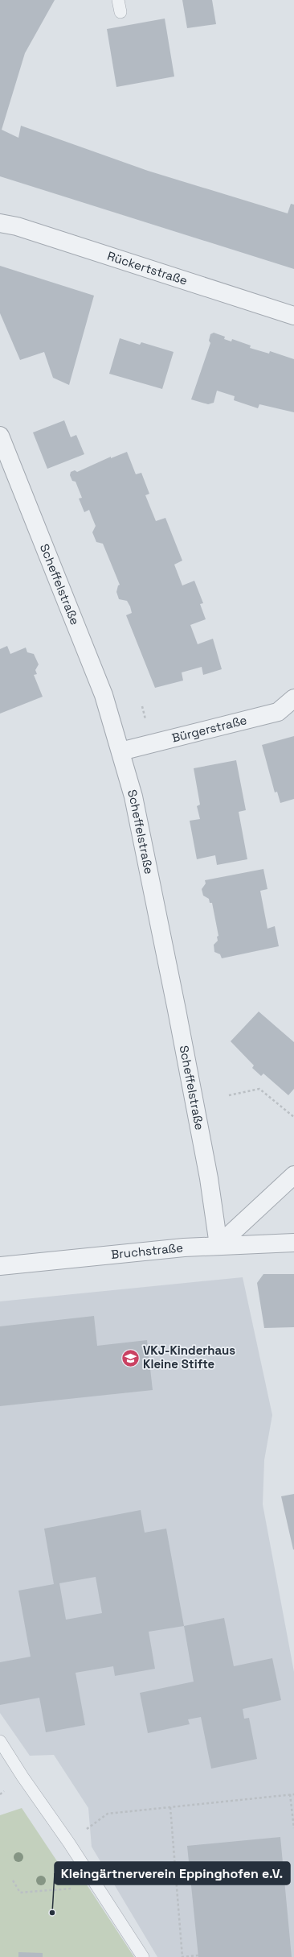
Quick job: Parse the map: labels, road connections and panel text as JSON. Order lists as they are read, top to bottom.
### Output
{
  "streets": {
    "street": [
      "Rückertstraße",
      "Scheffelstraße",
      "Bürgerstraße",
      "Bruchstraße"
    ]
  },
  "crossings": [
    ["Scheffelstraße", "Bürgerstraße"],
    ["Scheffelstraße", "Bruchstraße"]
  ],
  "places": {
    "school or university": ["VKJ-Kinderhaus Kleine Stifte"],
    "other": ["Kleingärtnerverein Eppinghofen e.V."]
  }
}
